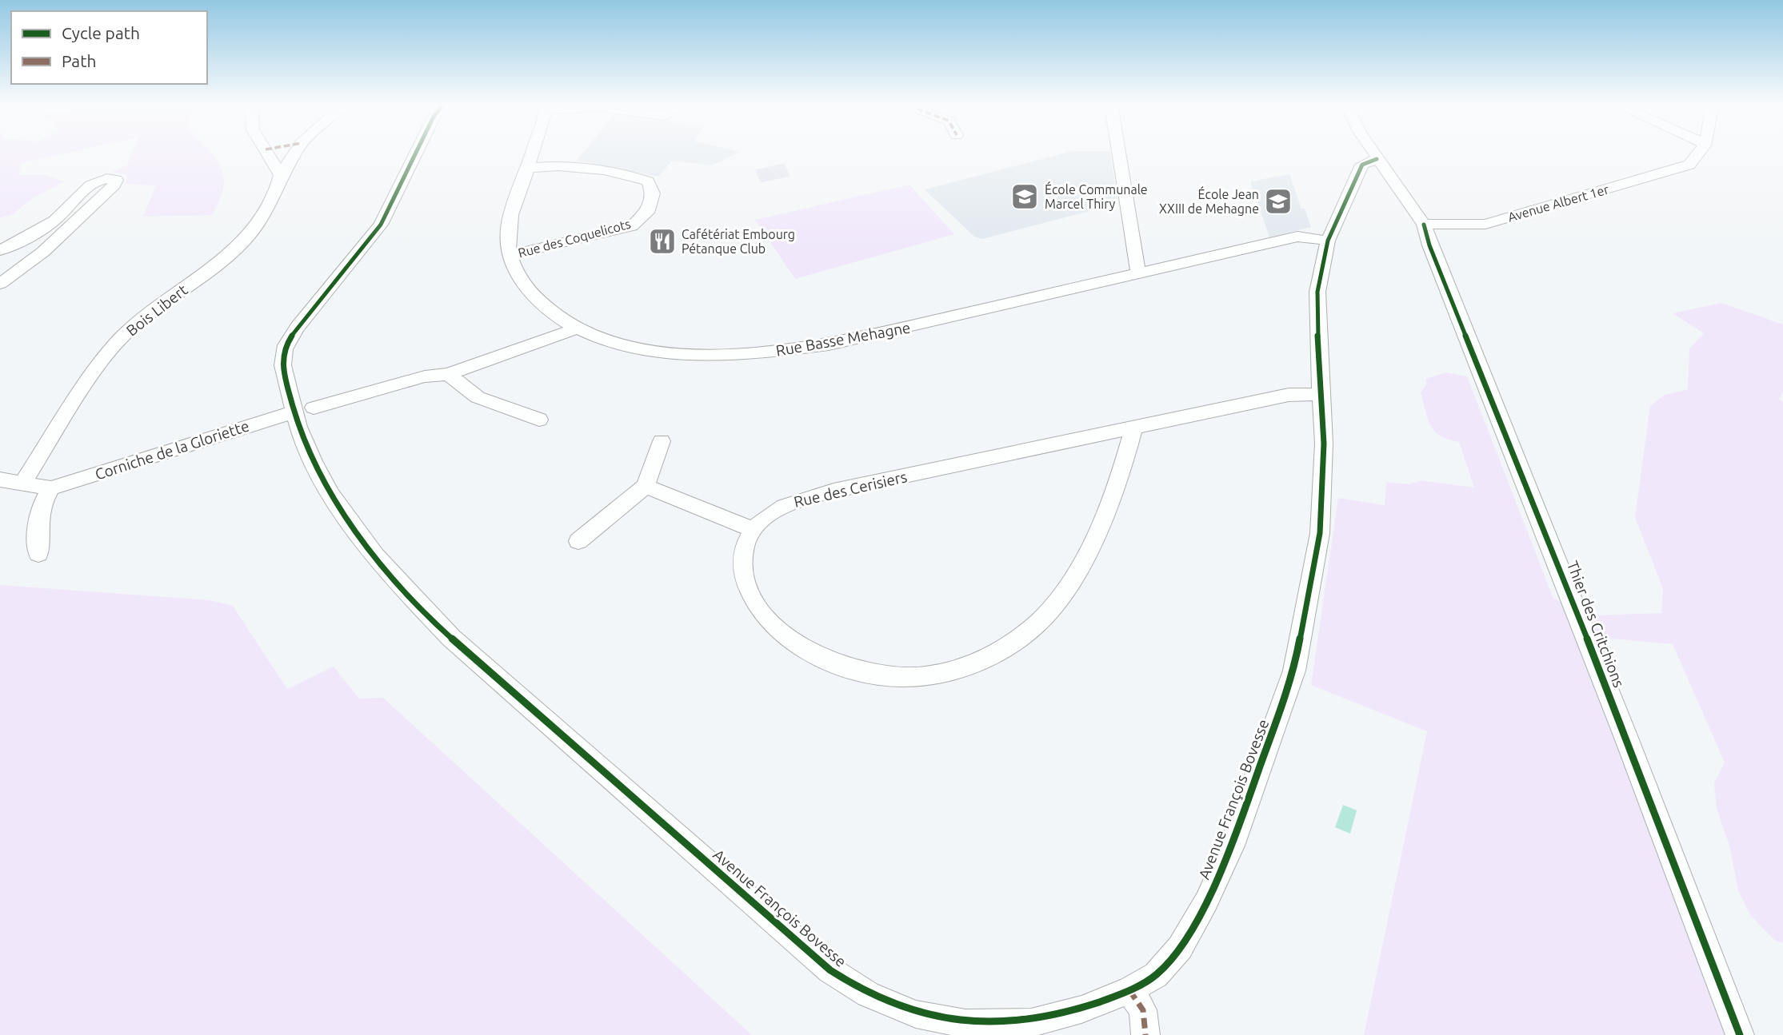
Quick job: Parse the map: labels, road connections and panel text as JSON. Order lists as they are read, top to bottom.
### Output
{
  "streets": {
    "street": [
      "Avenue Albert 1er",
      "Rue des Coquelicots",
      "Bois Libert",
      "Rue Basse Mehagne",
      "Corniche de la Gloriette",
      "Rue des Cerisiers",
      "Thier des Critchions",
      "Avenue François Bovesse"
    ]
  },
  "crossings": [
    ["Avenue Albert 1er", "Thier des Critchions"],
    ["Rue des Coquelicots", "Rue Basse Mehagne"],
    ["Bois Libert", "Corniche de la Gloriette"],
    ["Rue Basse Mehagne", "Corniche de la Gloriette"],
    ["Rue Basse Mehagne", "Avenue François Bovesse"],
    ["Corniche de la Gloriette", "Avenue François Bovesse"],
    ["Rue des Cerisiers", "Avenue François Bovesse"],
    ["Thier des Critchions", "Avenue François Bovesse"]
  ],
  "places": {
    "school or university": ["École Communale Marcel Thiry", "École Jean XXIII de Mehagne"],
    "restaurant": ["Cafétériat Embourg Pétanque Club"]
  },
  "legend": ["Cycle path", "Path"]
}
